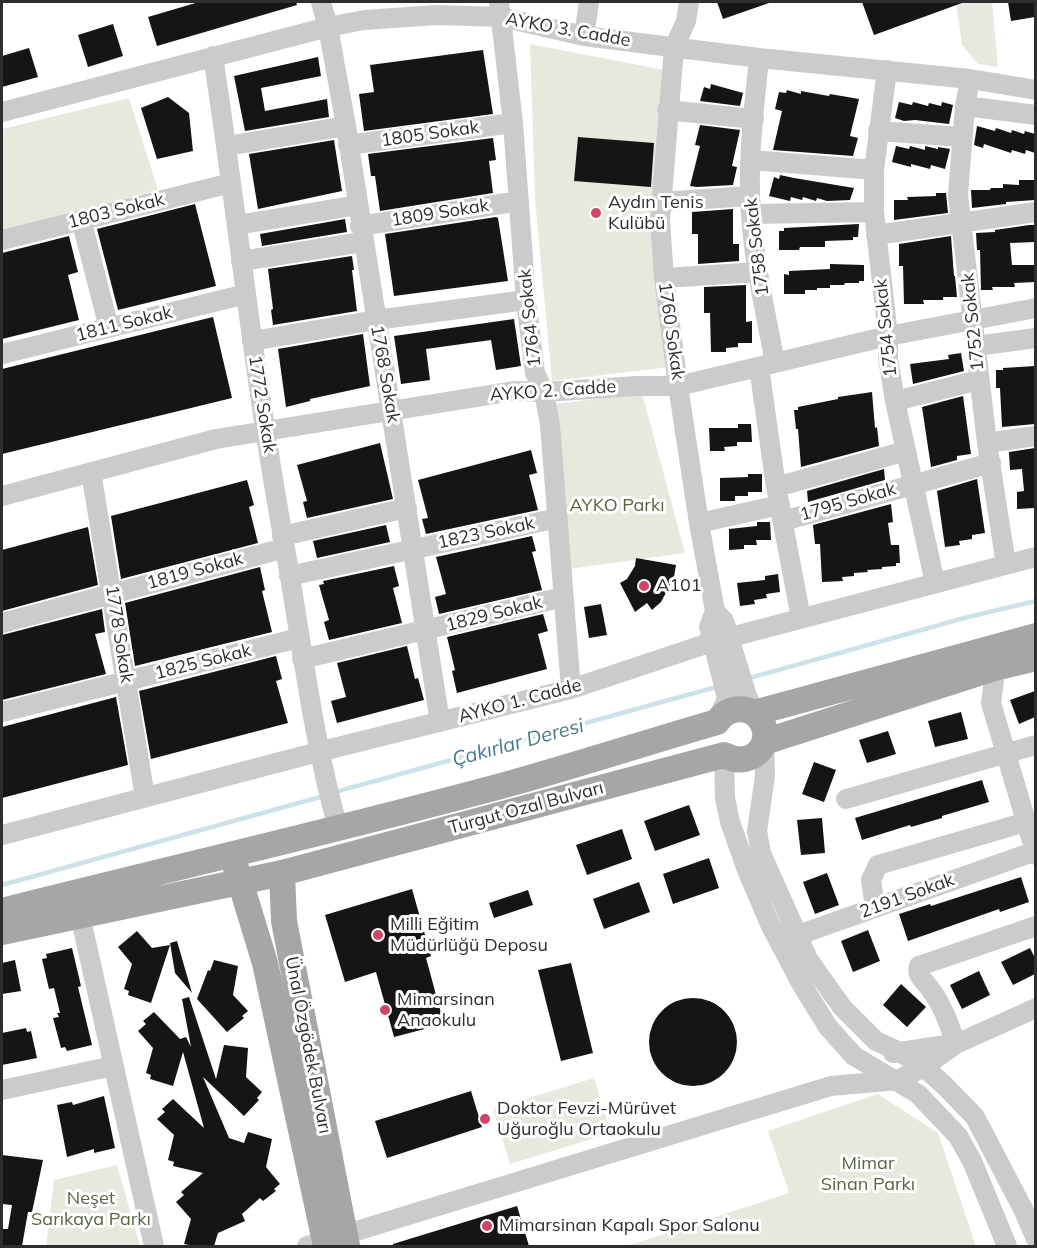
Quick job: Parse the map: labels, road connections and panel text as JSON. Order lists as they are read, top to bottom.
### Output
{
  "streets": {
    "main road": ["Turgut Ozal Bulvarı", "Ünal Özgödek Bulvarı"],
    "street": [
      "AYKO 3. Cadde",
      "1805 Sokak",
      "1803 Sokak",
      "1809 Sokak",
      "1758 Sokak",
      "1764 Sokak",
      "1752 Sokak",
      "1811 Sokak",
      "1754 Sokak",
      "1760 Sokak",
      "1768 Sokak",
      "AYKO 2. Cadde",
      "1772 Sokak",
      "1795 Sokak",
      "1823 Sokak",
      "1819 Sokak",
      "1829 Sokak",
      "1778 Sokak",
      "1825 Sokak",
      "AYKO 1. Cadde",
      "2191 Sokak"
    ]
  },
  "crossings": [
    ["AYKO 3. Cadde", "1758 Sokak"],
    ["AYKO 3. Cadde", "1764 Sokak"],
    ["AYKO 3. Cadde", "1752 Sokak"],
    ["AYKO 3. Cadde", "1754 Sokak"],
    ["AYKO 3. Cadde", "1760 Sokak"],
    ["AYKO 3. Cadde", "1768 Sokak"],
    ["AYKO 3. Cadde", "1772 Sokak"],
    ["1805 Sokak", "1764 Sokak"],
    ["1805 Sokak", "1768 Sokak"],
    ["1805 Sokak", "1772 Sokak"],
    ["1803 Sokak", "1772 Sokak"],
    ["1809 Sokak", "1764 Sokak"],
    ["1809 Sokak", "1768 Sokak"],
    ["1809 Sokak", "1772 Sokak"],
    ["1758 Sokak", "AYKO 2. Cadde"],
    ["1758 Sokak", "1795 Sokak"],
    ["1758 Sokak", "AYKO 1. Cadde"],
    ["1764 Sokak", "AYKO 2. Cadde"],
    ["1764 Sokak", "1823 Sokak"],
    ["1764 Sokak", "1829 Sokak"],
    ["1764 Sokak", "AYKO 1. Cadde"],
    ["1752 Sokak", "AYKO 2. Cadde"],
    ["1752 Sokak", "1795 Sokak"],
    ["1752 Sokak", "AYKO 1. Cadde"],
    ["1811 Sokak", "1772 Sokak"],
    ["1754 Sokak", "AYKO 2. Cadde"],
    ["1754 Sokak", "1795 Sokak"],
    ["1754 Sokak", "AYKO 1. Cadde"],
    ["1760 Sokak", "AYKO 2. Cadde"],
    ["1760 Sokak", "AYKO 1. Cadde"],
    ["1768 Sokak", "AYKO 2. Cadde"],
    ["1768 Sokak", "1823 Sokak"],
    ["1768 Sokak", "1819 Sokak"],
    ["1768 Sokak", "1829 Sokak"],
    ["1768 Sokak", "AYKO 1. Cadde"],
    ["AYKO 2. Cadde", "1772 Sokak"],
    ["AYKO 2. Cadde", "1778 Sokak"],
    ["1772 Sokak", "1823 Sokak"],
    ["1772 Sokak", "1819 Sokak"],
    ["1772 Sokak", "1829 Sokak"],
    ["1772 Sokak", "1825 Sokak"],
    ["1772 Sokak", "AYKO 1. Cadde"],
    ["1772 Sokak", "Turgut Ozal Bulvarı"],
    ["1819 Sokak", "1778 Sokak"],
    ["1778 Sokak", "1825 Sokak"],
    ["1778 Sokak", "AYKO 1. Cadde"],
    ["Turgut Ozal Bulvarı", "Ünal Özgödek Bulvarı"]
  ],
  "water": ["Çakırlar Deresi"],
  "parks": ["AYKO Parkı", "Mimar Sinan Parkı", "Neşet Sarıkaya Parkı"],
  "places": [
    "Aydın Tenis Kulübü",
    "A101",
    "Milli Eğitim Müdürlüğü Deposu",
    "Mimarsinan Anaokulu",
    "Doktor Fevzi-Mürüvet Uğuroğlu Ortaokulu",
    "Mimarsinan Kapalı Spor Salonu"
  ]
}
